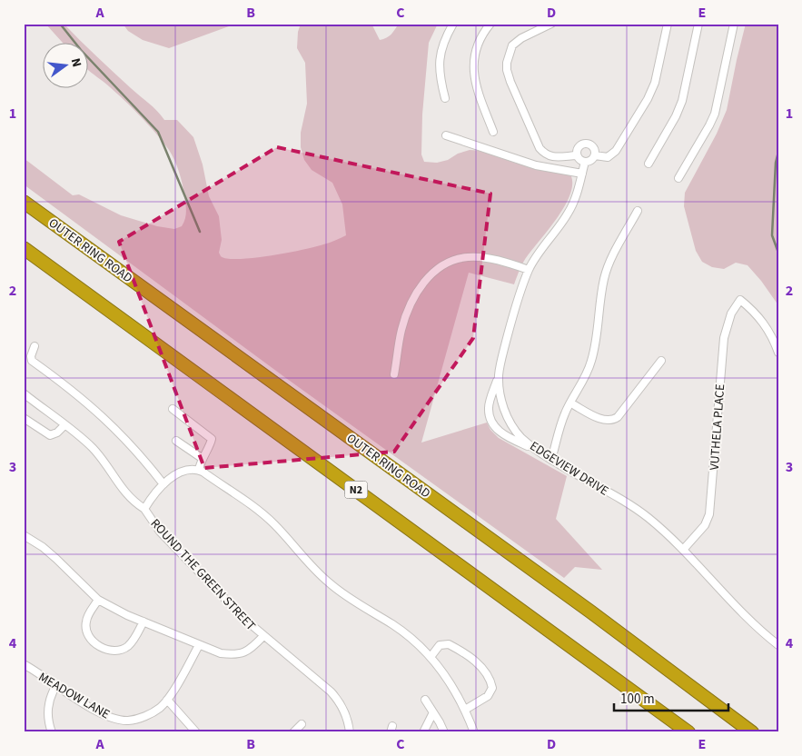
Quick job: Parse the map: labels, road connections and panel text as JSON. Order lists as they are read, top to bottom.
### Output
{
  "streets": {
    "highway": ["OUTER RING ROAD", "N2"],
    "street": [
      "VUTHELA PLACE",
      "EDGEVIEW DRIVE",
      "ROUND THE GREEN STREET",
      "MEADOW LANE"
    ]
  },
  "crossings": [
    ["VUTHELA PLACE", "EDGEVIEW DRIVE"]
  ],
  "scale_bar": "100 m",
  "north": "right",
  "grid": {
    "columns": [
      "A",
      "B",
      "C",
      "D",
      "E"
    ],
    "rows": [
      "1",
      "2",
      "3",
      "4"
    ]
  }
}
